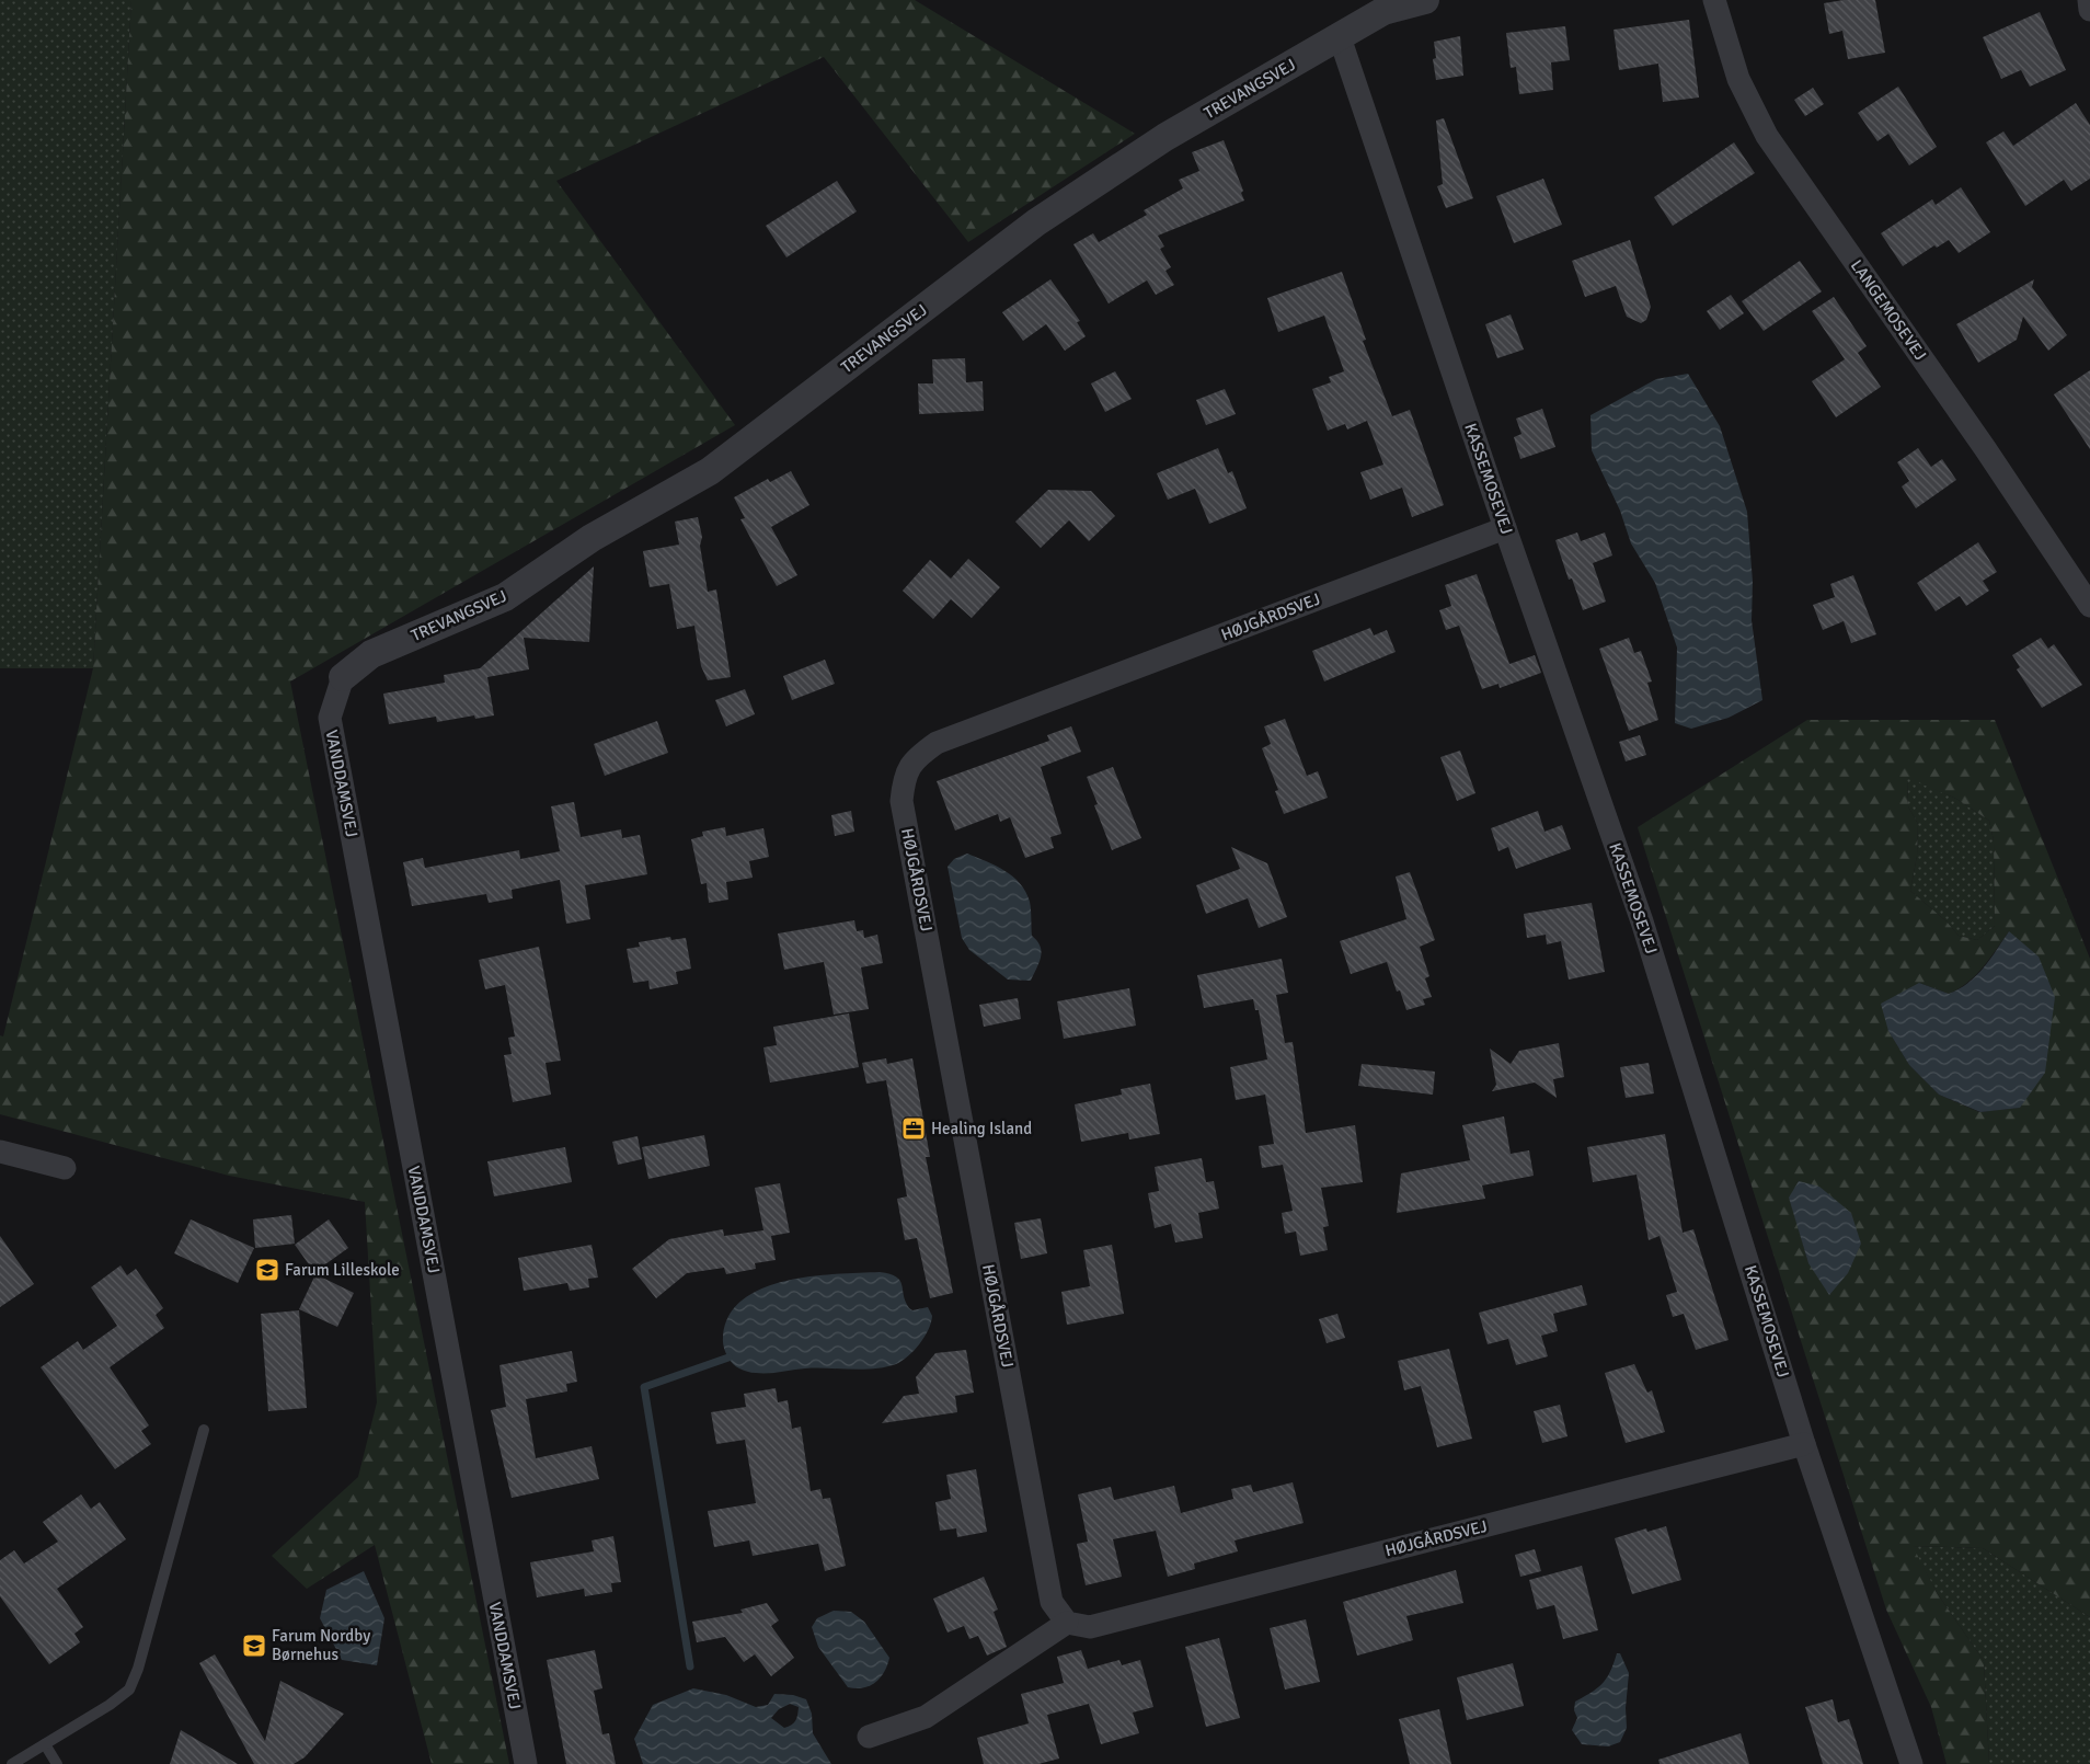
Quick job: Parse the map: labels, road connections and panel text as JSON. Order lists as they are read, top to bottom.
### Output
{
  "streets": {
    "street": [
      "TREVANGSVEJ",
      "LANGEMOSEVEJ",
      "KASSEMOSEVEJ",
      "HØJGÅRDSVEJ",
      "VANDDAMSVEJ"
    ]
  },
  "crossings": [
    ["TREVANGSVEJ", "KASSEMOSEVEJ"],
    ["TREVANGSVEJ", "VANDDAMSVEJ"],
    ["KASSEMOSEVEJ", "HØJGÅRDSVEJ"]
  ],
  "places": {
    "office": ["Healing Island"],
    "school or university": ["Farum Lilleskole", "Farum Nordby Børnehus"]
  }
}
